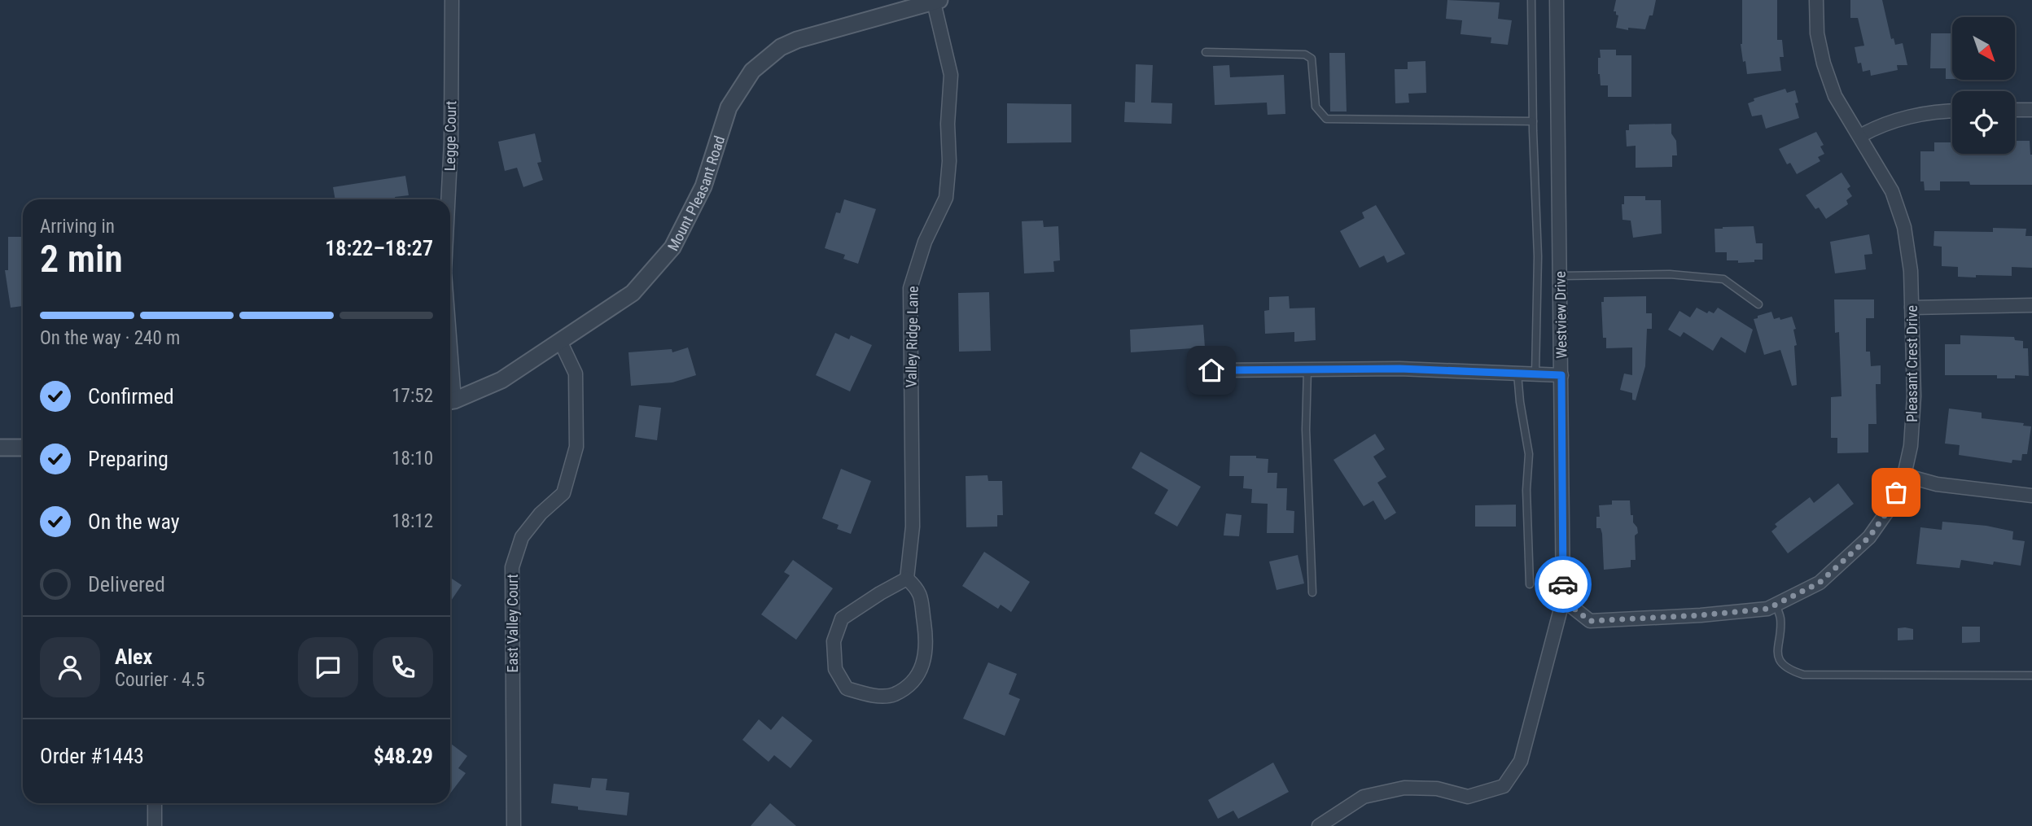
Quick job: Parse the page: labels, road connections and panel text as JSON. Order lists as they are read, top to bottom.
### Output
{
  "streets": {
    "street": [
      "Legge Court",
      "Mount Pleasant Road",
      "Westview Drive",
      "Valley Ridge Lane",
      "Pleasant Crest Drive",
      "East Valley Court"
    ]
  },
  "crossings": [
    ["Mount Pleasant Road", "Valley Ridge Lane"],
    ["Mount Pleasant Road", "East Valley Court"],
    ["Westview Drive", "Pleasant Crest Drive"]
  ],
  "north": "bottom right",
  "page": {
    "heading": ["2 min", "Arriving in", "18:22–18:27"],
    "panel": [
      "Alex",
      "Courier · 4.5",
      "Order #1443",
      "$48.29"
    ],
    "bar": "On the way · 240 m",
    "list": [
      ["Confirmed", "17:52"],
      ["Preparing", "18:10"],
      ["On the way", "18:12"],
      "Delivered"
    ]
  }
}
